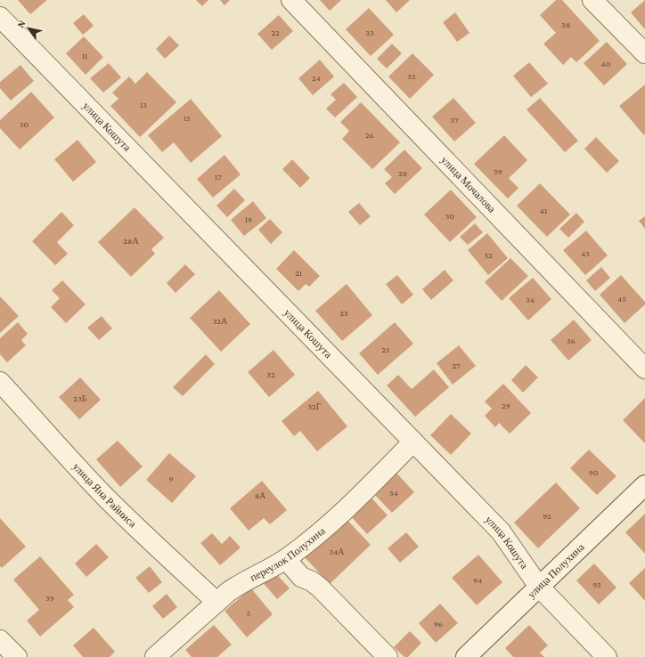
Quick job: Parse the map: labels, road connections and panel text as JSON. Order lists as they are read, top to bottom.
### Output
{
  "streets": {
    "street": [
      "улица Кошута",
      "улица Мочалова",
      "улица Яна Райниса",
      "переулок Полухина",
      "улица Полухина"
    ]
  },
  "crossings": [
    ["улица Кошута", "переулок Полухина"],
    ["улица Кошута", "улица Полухина"],
    ["улица Яна Райниса", "переулок Полухина"]
  ],
  "house_numbers": [
    "38",
    "22",
    "33",
    "11",
    "40",
    "35",
    "24",
    "13",
    "15",
    "37",
    "30",
    "26",
    "39",
    "28",
    "17",
    "41",
    "30",
    "19",
    "28А",
    "43",
    "32",
    "21",
    "45",
    "34",
    "23",
    "32А",
    "36",
    "25",
    "27",
    "32",
    "23Б",
    "29",
    "32Г",
    "90",
    "9",
    "34",
    "8А",
    "92",
    "34А",
    "94",
    "93",
    "39",
    "5",
    "96"
  ],
  "north": "top left"
}
